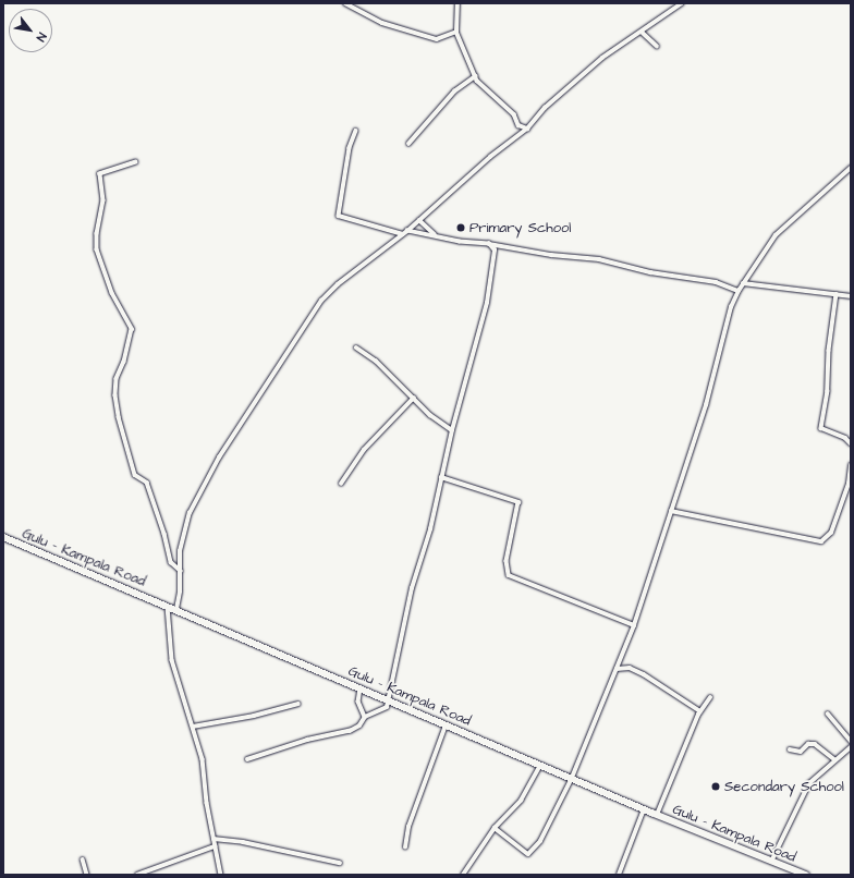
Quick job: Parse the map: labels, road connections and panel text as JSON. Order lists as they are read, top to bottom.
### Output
{
  "streets": {
    "main road": ["Gulu - Kampala Road"]
  },
  "places": ["Primary School", "Secondary School"],
  "north": "bottom right"
}
